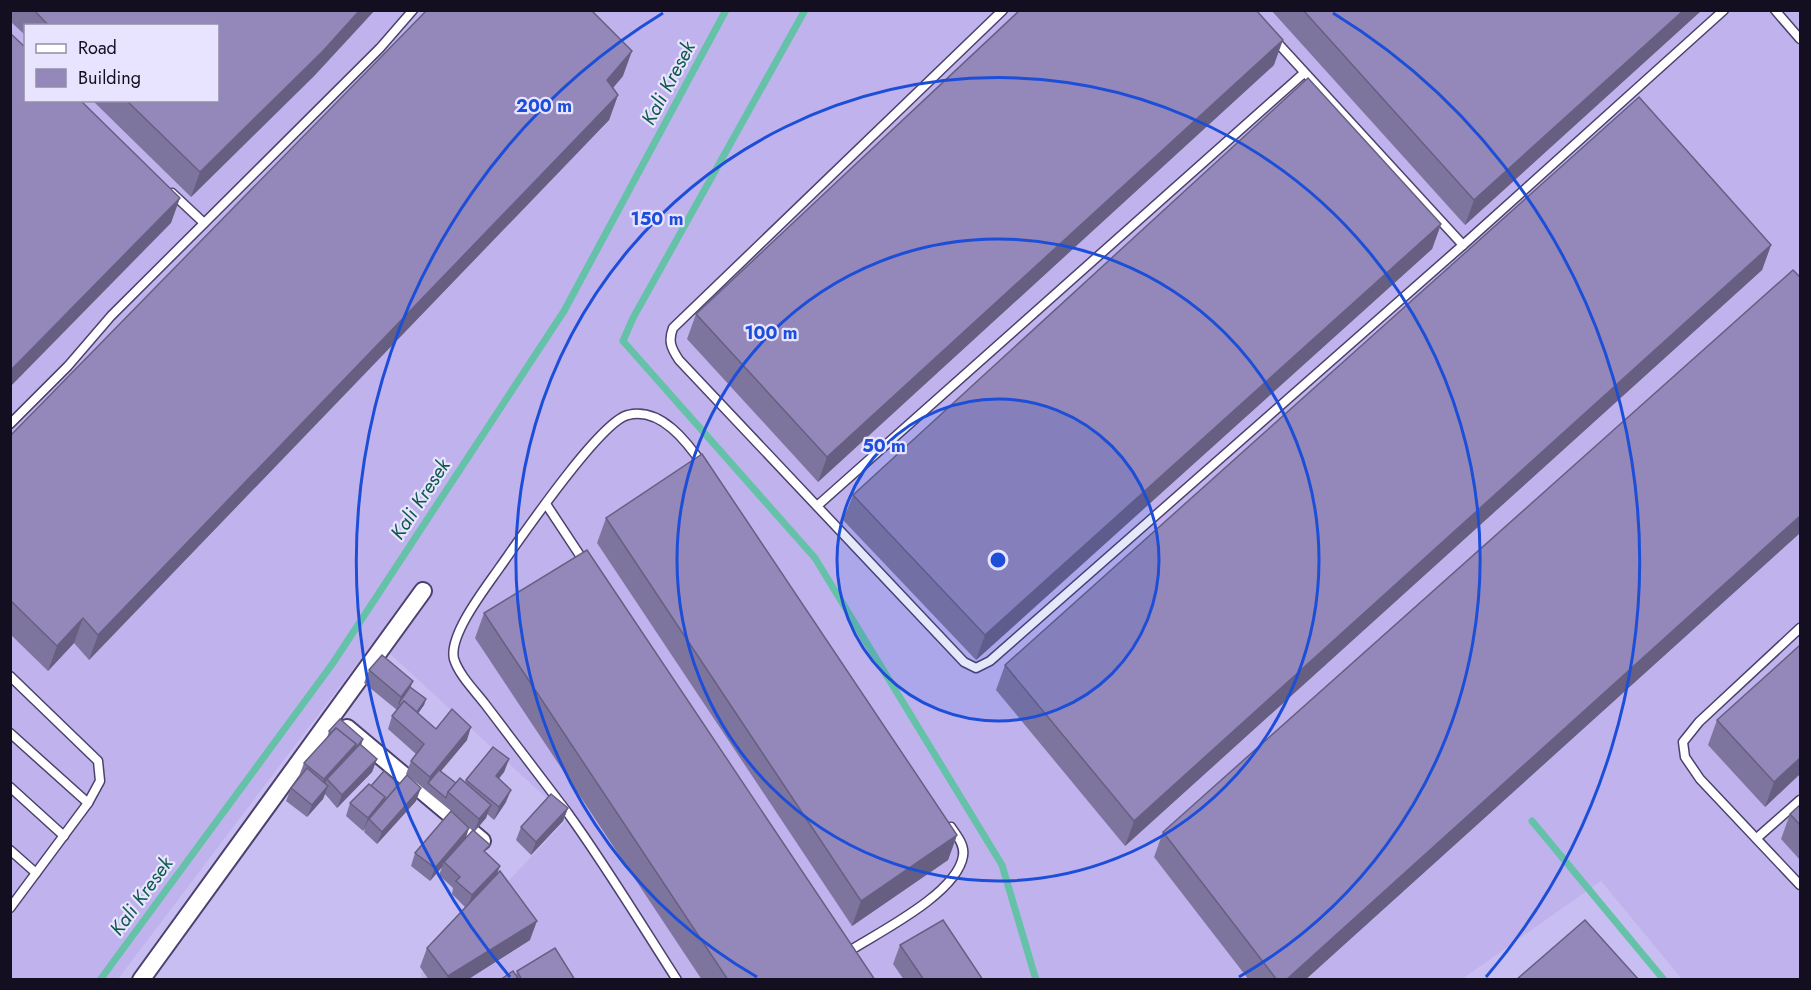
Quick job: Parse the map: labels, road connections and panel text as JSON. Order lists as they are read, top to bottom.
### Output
{
  "water": ["Kali Kresek"],
  "legend": ["Road", "Building"],
  "rings": [
    "200 m",
    "150 m",
    "100 m",
    "50 m"
  ]
}
